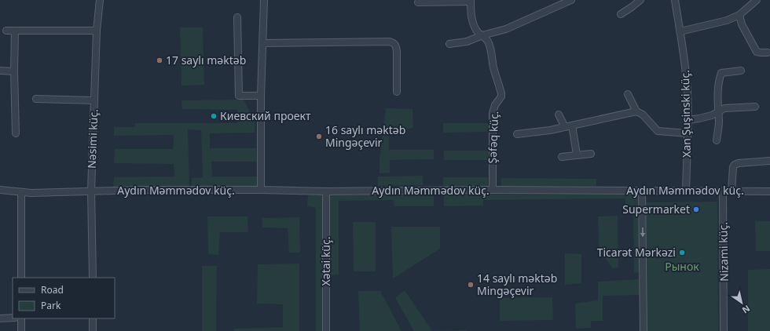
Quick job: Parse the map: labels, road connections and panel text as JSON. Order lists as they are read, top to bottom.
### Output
{
  "streets": {
    "street": [
      "Xan Şuşinski küç.",
      "Şəfəq küç.",
      "Nəsimi küç.",
      "Aydın Məmmədov küç.",
      "Nizami küç.",
      "Xətai küç."
    ]
  },
  "crossings": [
    ["Xan Şuşinski küç.", "Aydın Məmmədov küç."],
    ["Şəfəq küç.", "Aydın Məmmədov küç."],
    ["Nəsimi küç.", "Aydın Məmmədov küç."],
    ["Aydın Məmmədov küç.", "Nizami küç."],
    ["Aydın Məmmədov küç.", "Xətai küç."]
  ],
  "parks": ["Рынок"],
  "places": [
    "17 saylı məktəb",
    "Киевский проект",
    "16 saylı məktəb Mingəçevir",
    "Supermarket",
    "Ticarət Mərkəzi",
    "14 saylı məktəb Mingəçevir"
  ],
  "legend": ["Road", "Park"],
  "north": "bottom right"
}
